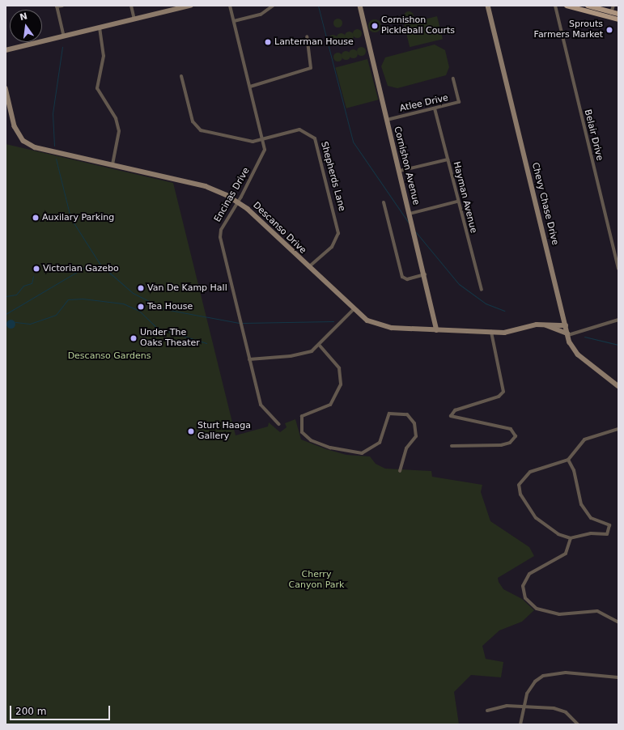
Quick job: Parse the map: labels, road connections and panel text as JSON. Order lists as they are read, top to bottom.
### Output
{
  "streets": {
    "street": [
      "Atlee Drive",
      "Belair Drive",
      "Cornishon Avenue",
      "Shepherds Lane",
      "Encinas Drive",
      "Hayman Avenue",
      "Chevy Chase Drive",
      "Descanso Drive"
    ]
  },
  "crossings": [
    ["Atlee Drive", "Cornishon Avenue"],
    ["Atlee Drive", "Hayman Avenue"],
    ["Cornishon Avenue", "Descanso Drive"],
    ["Shepherds Lane", "Encinas Drive"],
    ["Shepherds Lane", "Descanso Drive"],
    ["Encinas Drive", "Descanso Drive"],
    ["Chevy Chase Drive", "Descanso Drive"]
  ],
  "parks": ["Descanso Gardens", "Cherry Canyon Park"],
  "places": [
    "Cornishon Pickleball Courts",
    "Sprouts Farmers Market",
    "Lanterman House",
    "Auxilary Parking",
    "Victorian Gazebo",
    "Van De Kamp Hall",
    "Tea House",
    "Under The Oaks Theater",
    "Sturt Haaga Gallery"
  ],
  "scale_bar": "200 m",
  "north": "top"
}
